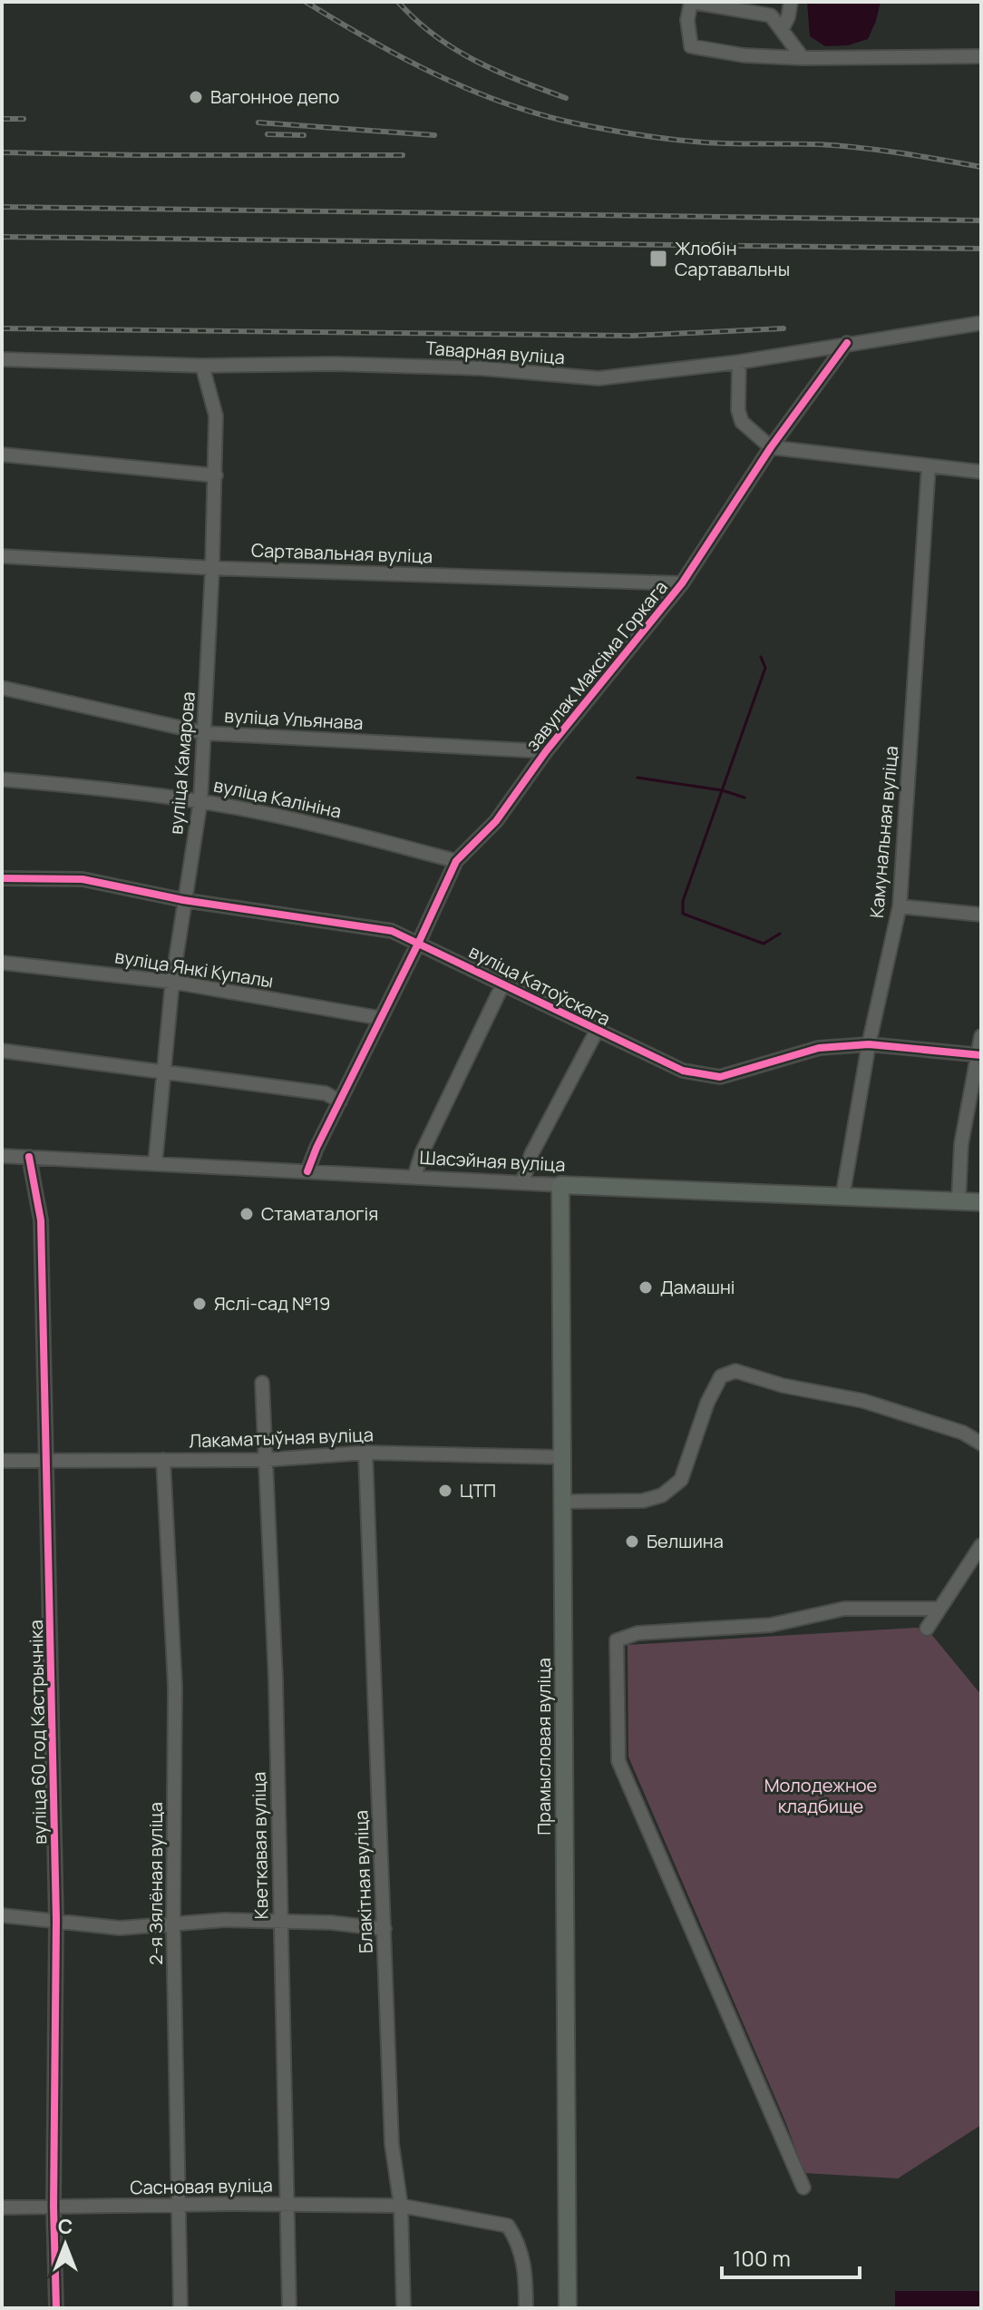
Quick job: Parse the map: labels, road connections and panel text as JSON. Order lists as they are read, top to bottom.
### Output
{
  "streets": {
    "main road": ["Шасэйная вуліца", "Прамысловая вуліца"],
    "street": [
      "Таварная вуліца",
      "Сартавальная вуліца",
      "завулак Максіма Горкага",
      "вуліца Ульянава",
      "вуліца Камарова",
      "вуліца Калініна",
      "Камунальная вуліца",
      "вуліца Янкі Купалы",
      "вуліца Катоўскага",
      "Лакаматыўная вуліца",
      "вуліца 60 год Кастрычніка",
      "Кветкавая вуліца",
      "Блакітная вуліца",
      "2-я Зялёная вуліца",
      "Сасновая вуліца"
    ]
  },
  "crossings": [
    ["Таварная вуліца", "завулак Максіма Горкага"],
    ["Таварная вуліца", "вуліца Камарова"],
    ["Сартавальная вуліца", "завулак Максіма Горкага"],
    ["Сартавальная вуліца", "вуліца Камарова"],
    ["завулак Максіма Горкага", "вуліца Ульянава"],
    ["завулак Максіма Горкага", "вуліца Калініна"],
    ["завулак Максіма Горкага", "вуліца Янкі Купалы"],
    ["завулак Максіма Горкага", "вуліца Катоўскага"],
    ["завулак Максіма Горкага", "Шасэйная вуліца"],
    ["вуліца Ульянава", "вуліца Камарова"],
    ["вуліца Камарова", "вуліца Калініна"],
    ["вуліца Камарова", "вуліца Янкі Купалы"],
    ["вуліца Камарова", "вуліца Катоўскага"],
    ["вуліца Камарова", "Шасэйная вуліца"],
    ["Камунальная вуліца", "вуліца Катоўскага"],
    ["Камунальная вуліца", "Шасэйная вуліца"],
    ["Шасэйная вуліца", "вуліца 60 год Кастрычніка"],
    ["Шасэйная вуліца", "Прамысловая вуліца"],
    ["Лакаматыўная вуліца", "вуліца 60 год Кастрычніка"],
    ["Лакаматыўная вуліца", "Прамысловая вуліца"],
    ["Лакаматыўная вуліца", "Кветкавая вуліца"],
    ["Лакаматыўная вуліца", "Блакітная вуліца"],
    ["Лакаматыўная вуліца", "2-я Зялёная вуліца"],
    ["вуліца 60 год Кастрычніка", "Сасновая вуліца"],
    ["Кветкавая вуліца", "Сасновая вуліца"],
    ["Блакітная вуліца", "Сасновая вуліца"],
    ["2-я Зялёная вуліца", "Сасновая вуліца"]
  ],
  "parks": ["Молодежное кладбище"],
  "places": {
    "other": [
      "Вагонное депо",
      "Стаматалогія",
      "Дамашні",
      "Яслі-сад №19",
      "ЦТП",
      "Белшина"
    ],
    "transit": ["Жлобін Сартавальны"]
  },
  "scale_bar": "100 m",
  "north": "top"
}
